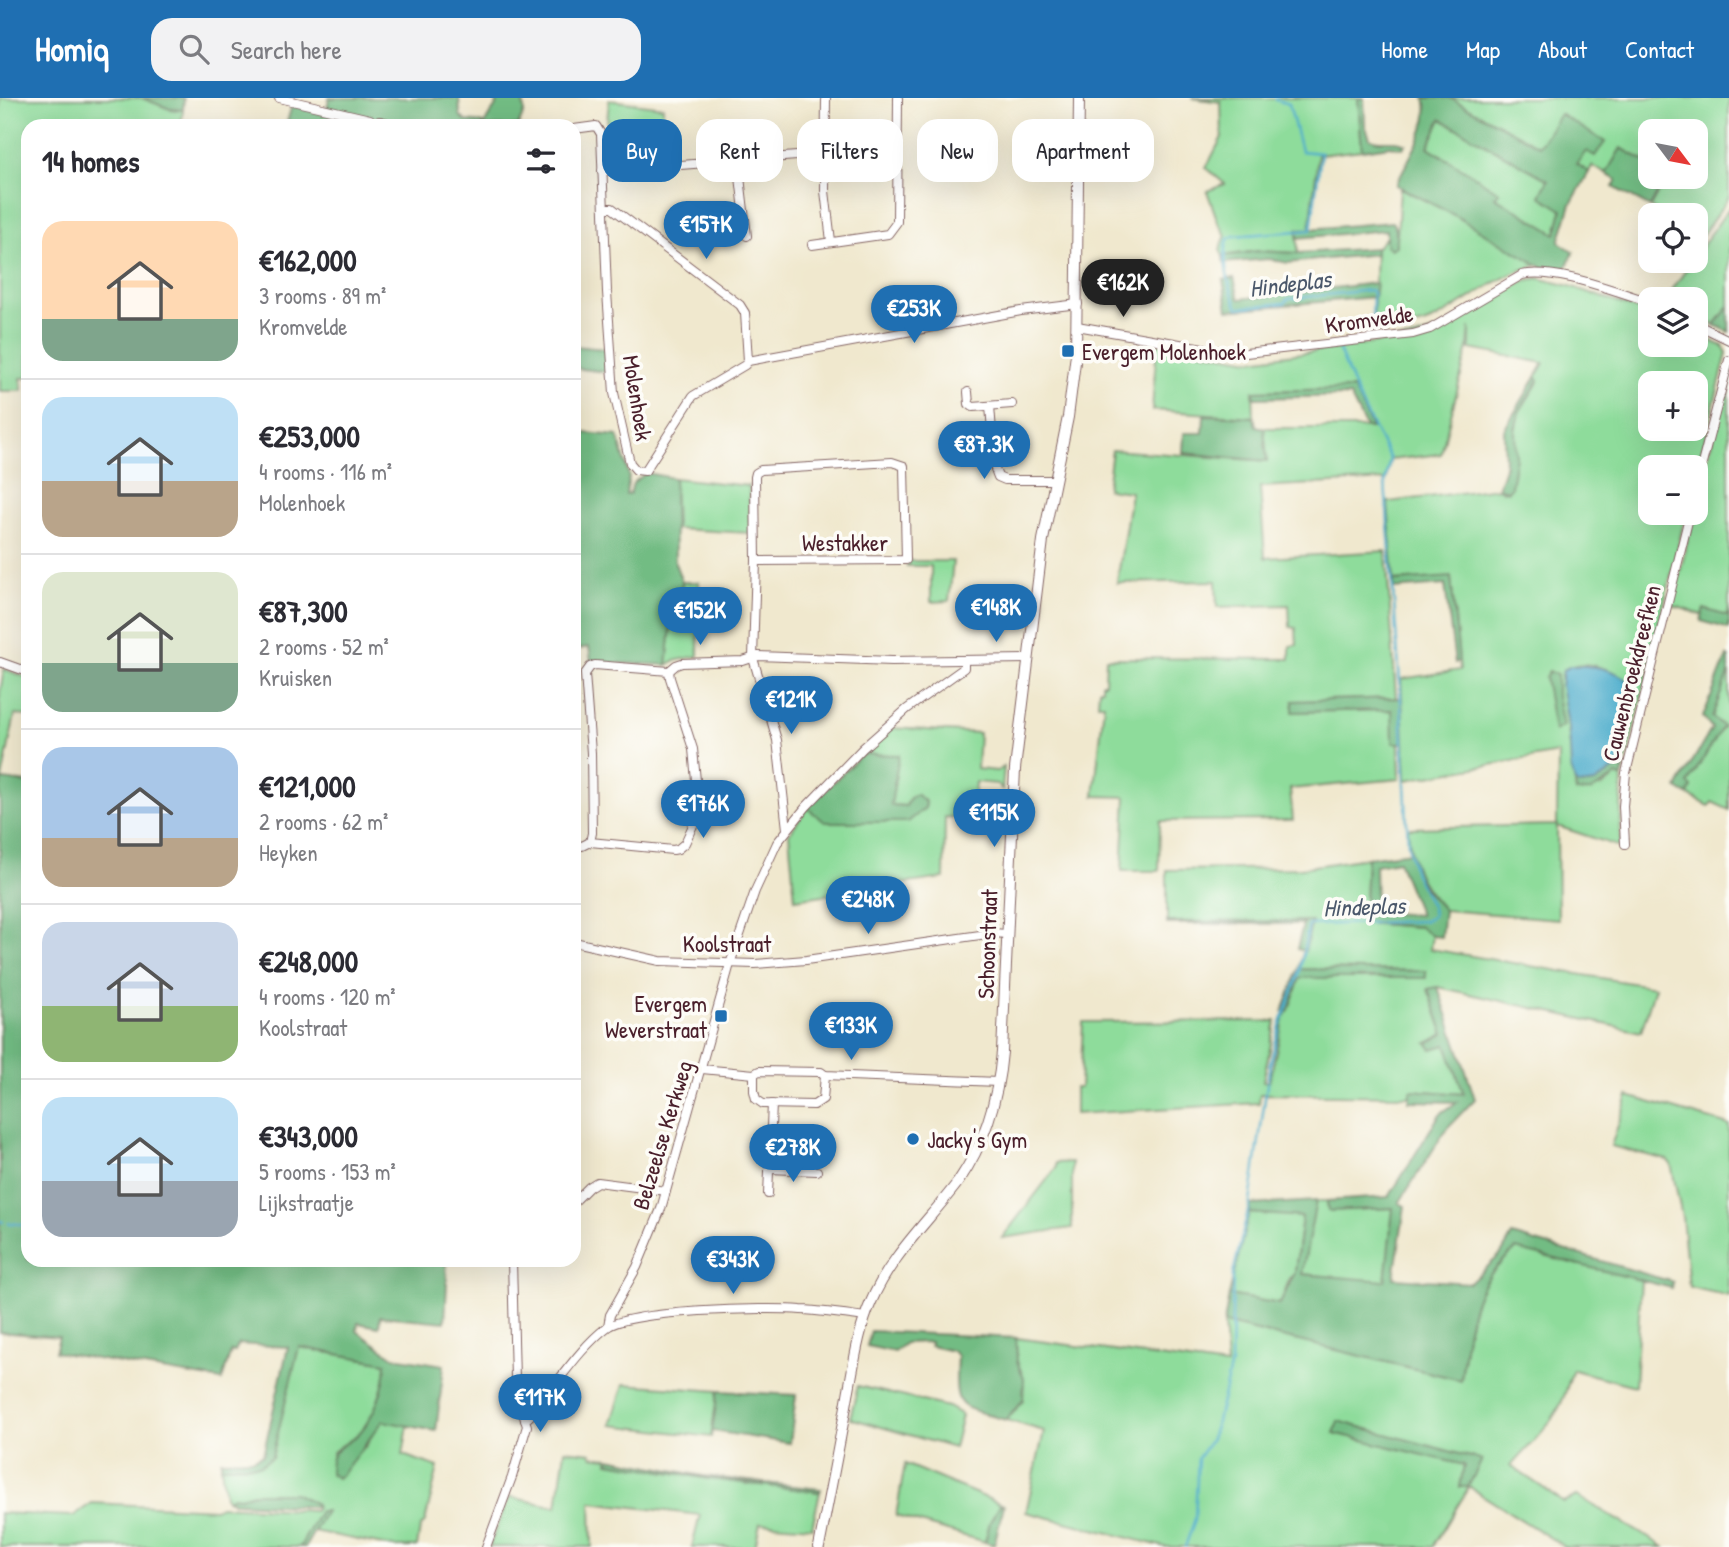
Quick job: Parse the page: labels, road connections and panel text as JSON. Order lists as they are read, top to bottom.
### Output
{
  "streets": {
    "street": [
      "Kromvelde",
      "Molenhoek",
      "Westakker",
      "Cauwenbroekdreefken",
      "Koolstraat",
      "Schoonstraat",
      "Belzeelse Kerkweg"
    ]
  },
  "crossings": [
    ["Kromvelde", "Schoonstraat"],
    ["Molenhoek", "Schoonstraat"],
    ["Koolstraat", "Schoonstraat"],
    ["Koolstraat", "Belzeelse Kerkweg"]
  ],
  "water": ["Hindeplas"],
  "places": {
    "transit": ["Evergem Molenhoek", "Evergem Weverstraat"],
    "other": ["Jacky's Gym"]
  },
  "north": "bottom right",
  "page": {
    "header": "Homiq",
    "search": "Search here",
    "nav": [
      "Home",
      "Map",
      "About",
      "Contact"
    ],
    "map_buttons": ["+", "−"],
    "chip": [
      "Buy",
      "Rent",
      "Filters",
      "New",
      "Apartment"
    ],
    "heading": "14 homes",
    "price": [
      "€157K",
      "€162K",
      "€253K",
      "€87.3K",
      "€148K",
      "€152K",
      "€121K",
      "€176K",
      "€115K",
      "€248K",
      "€133K",
      "€278K",
      "€343K",
      "€117K"
    ],
    "list": [
      {
        "name": "€162,000",
        "note": "3 rooms · 89 m² · Kromvelde"
      },
      {
        "name": "€253,000",
        "note": "4 rooms · 116 m² · Molenhoek"
      },
      {
        "name": "€87,300",
        "note": "2 rooms · 52 m² · Kruisken"
      },
      {
        "name": "€121,000",
        "note": "2 rooms · 62 m² · Heyken"
      },
      {
        "name": "€248,000",
        "note": "4 rooms · 120 m² · Koolstraat"
      },
      {
        "name": "€343,000",
        "note": "5 rooms · 153 m² · Lijkstraatje"
      }
    ]
  }
}
